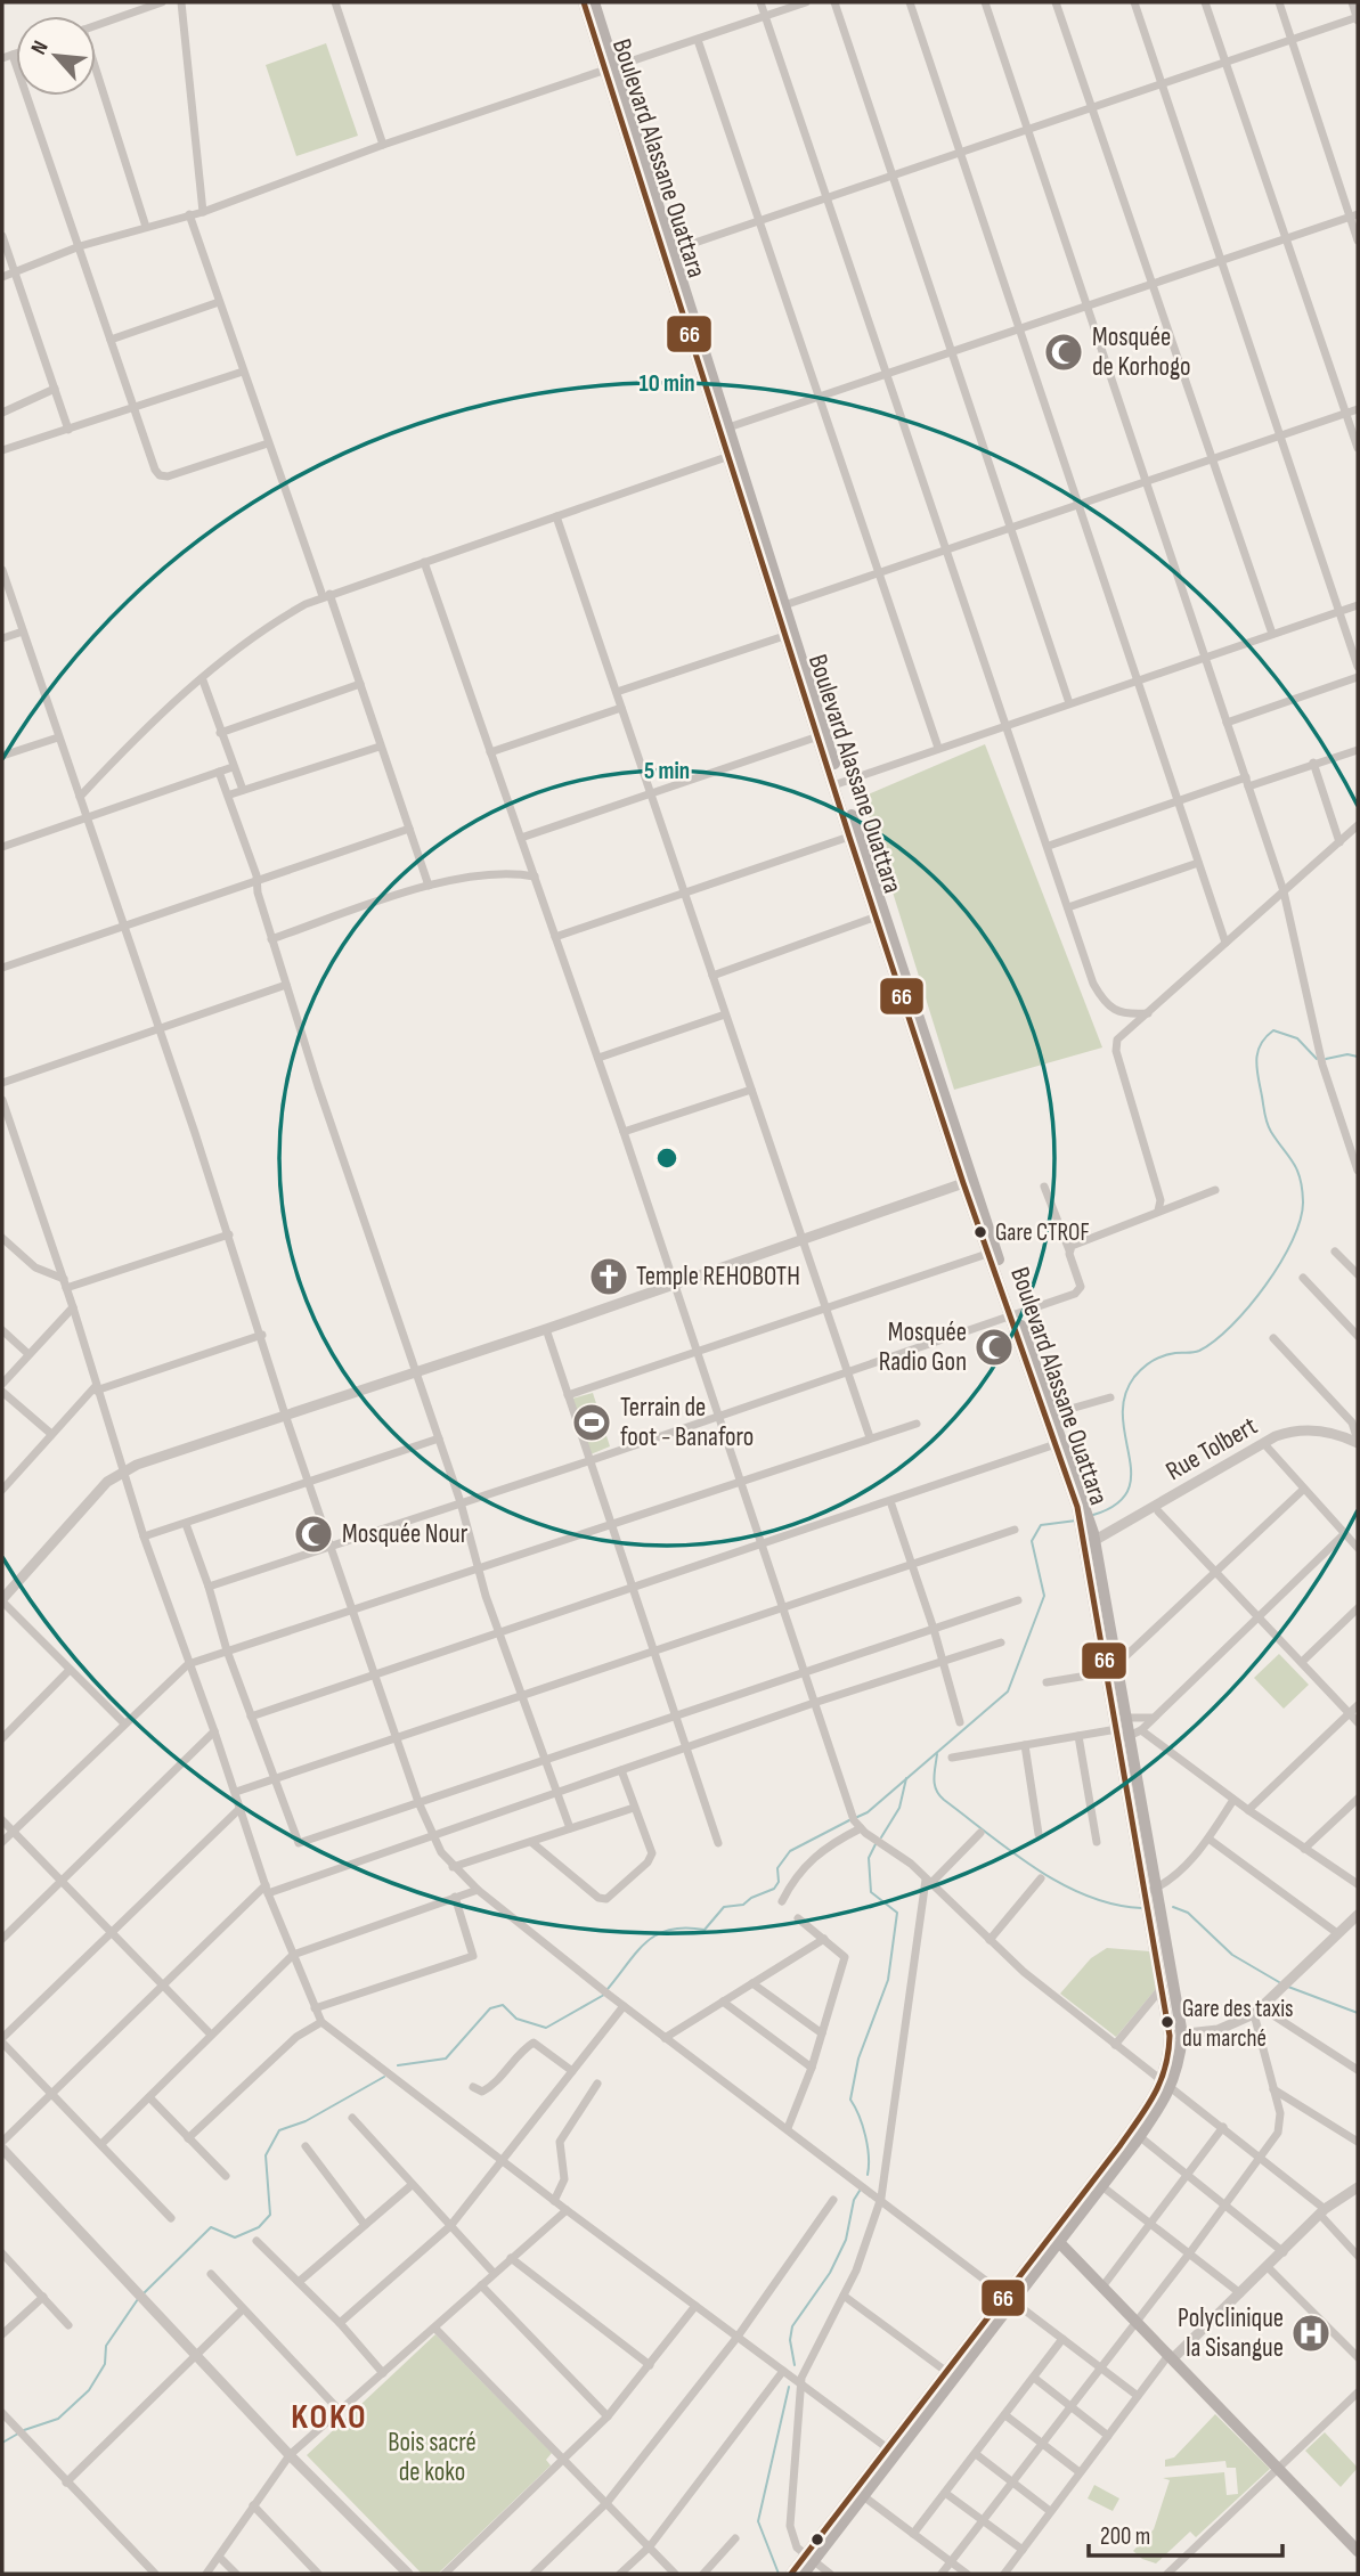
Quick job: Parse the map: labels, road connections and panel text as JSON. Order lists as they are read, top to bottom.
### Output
{
  "streets": {
    "main road": ["Boulevard Alassane Ouattara"],
    "street": ["Rue Tolbert"]
  },
  "crossings": [
    ["Boulevard Alassane Ouattara", "Rue Tolbert"]
  ],
  "districts": ["KOKO"],
  "parks": ["Bois sacré de koko"],
  "places": {
    "mosque": ["Mosquée de Korhogo", "Mosquée Radio Gon", "Mosquée Nour"],
    "other": ["Gare CTROF", "Gare des taxis du marché"],
    "church": ["Temple REHOBOTH"],
    "sports": ["Terrain de foot - Banaforo"],
    "hospital": ["Polyclinique la Sisangue"]
  },
  "lines": ["transit line 66"],
  "scale_bar": "200 m",
  "north": "top left",
  "rings": ["10 min", "5 min"]
}
